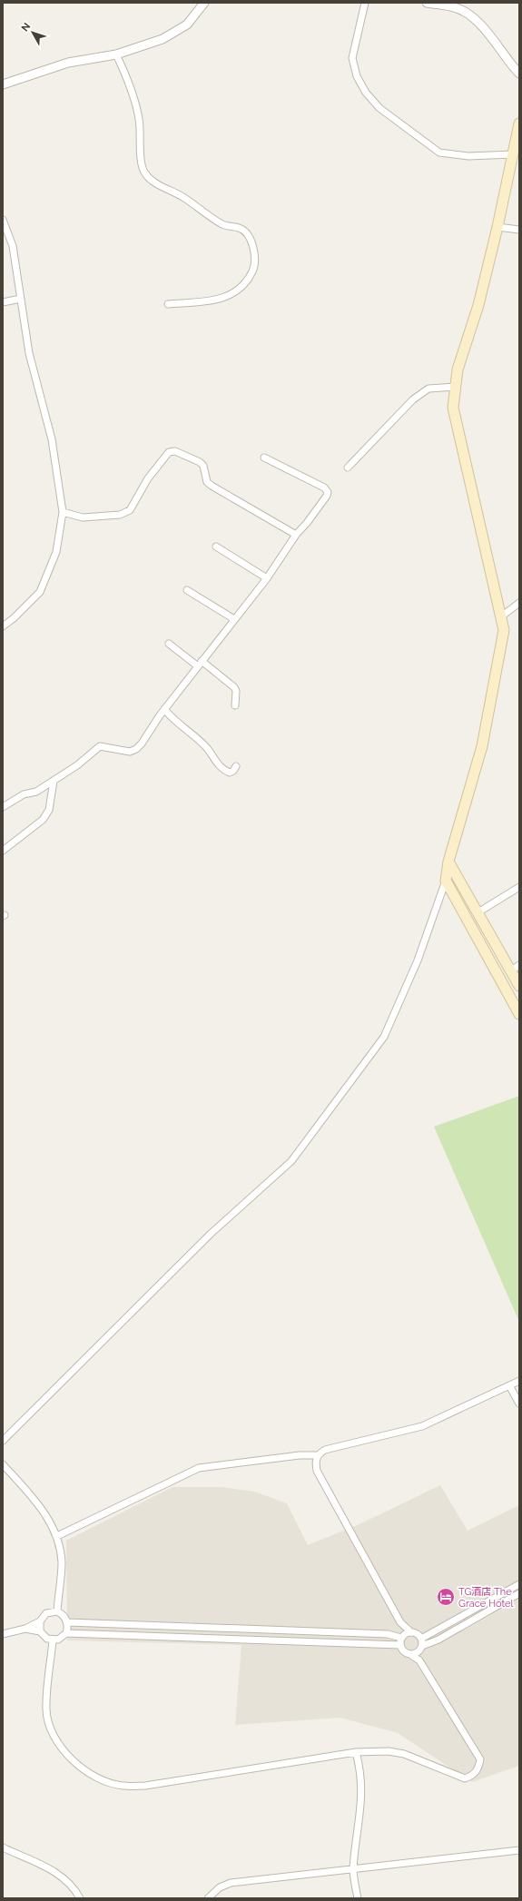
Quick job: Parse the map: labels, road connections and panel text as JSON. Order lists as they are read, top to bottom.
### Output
{
  "places": {
    "hotel": ["TG酒店 The Grace Hotel"]
  },
  "north": "top left"
}
